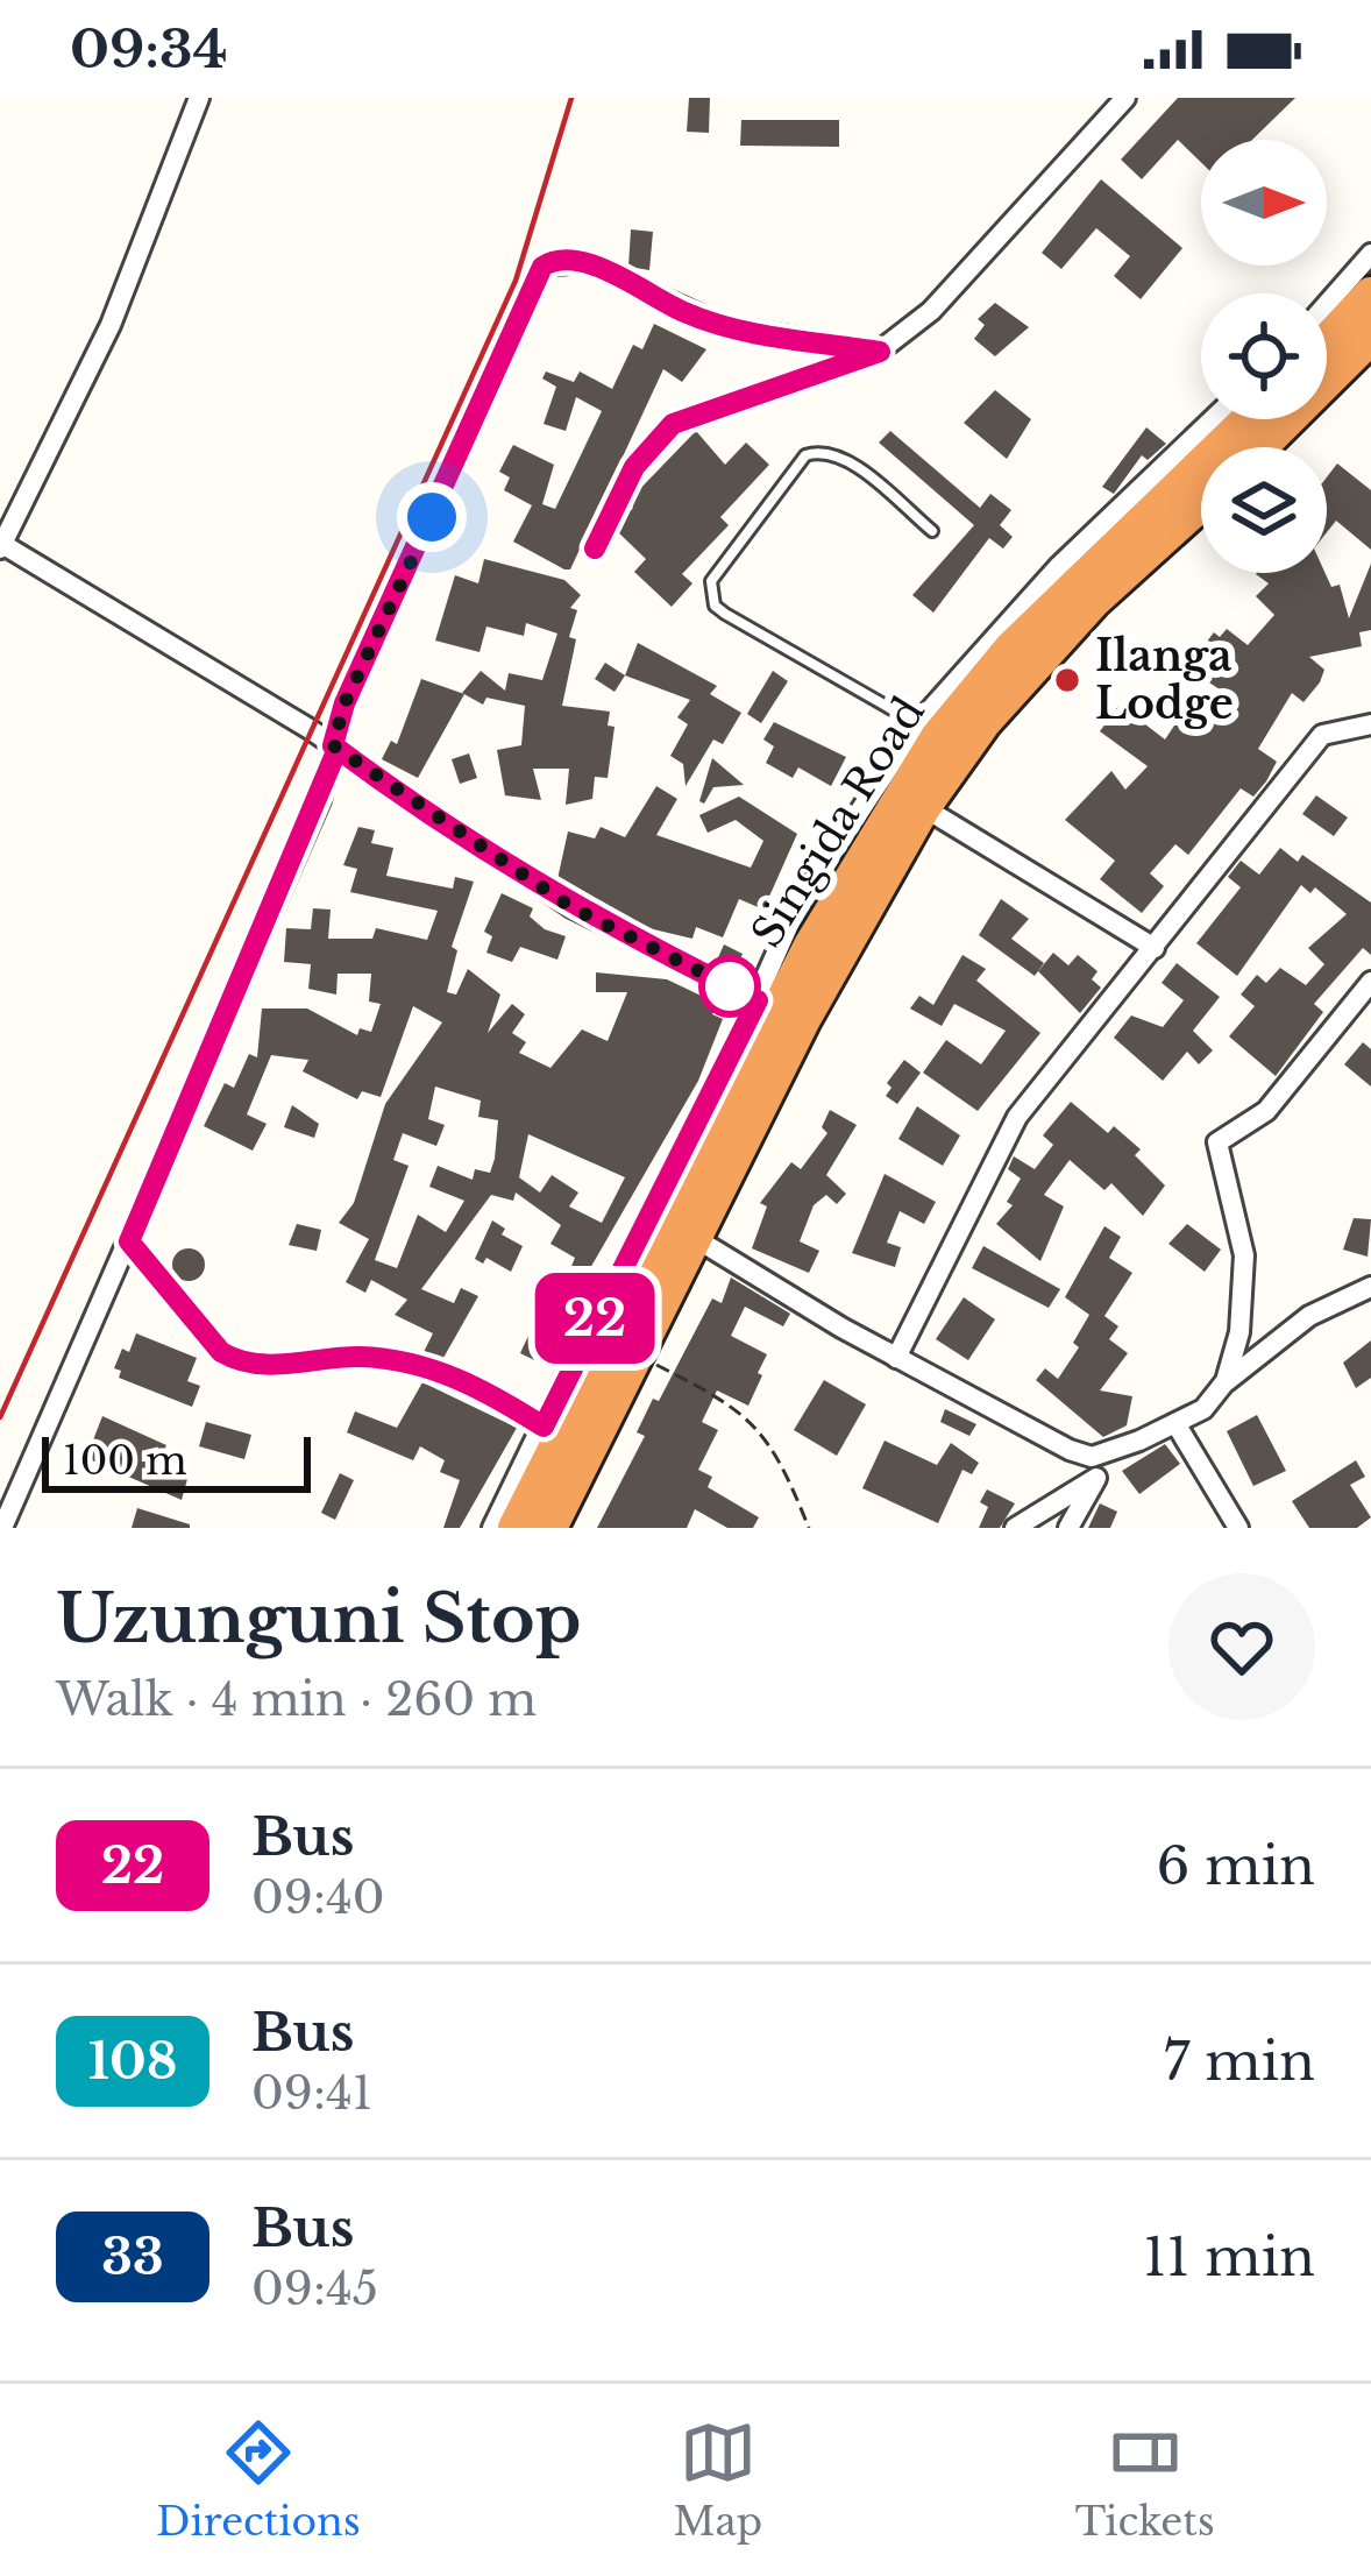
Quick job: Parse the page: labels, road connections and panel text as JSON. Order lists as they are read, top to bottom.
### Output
{
  "streets": {
    "highway": ["Singida Road"]
  },
  "places": ["Ilanga Lodge"],
  "lines": ["bus line 22"],
  "scale_bar": "100 m",
  "north": "right",
  "page": {
    "status": "09:34",
    "on_map": "22",
    "scale": "100 m",
    "heading": ["Uzunguni Stop", "Walk · 4 min · 260 m"],
    "list": [
      {
        "mark": "22",
        "name": "Bus",
        "note": "09:40",
        "value": "6 min"
      },
      {
        "mark": "108",
        "name": "Bus",
        "note": "09:41",
        "value": "7 min"
      },
      {
        "mark": "33",
        "name": "Bus",
        "note": "09:45",
        "value": "11 min"
      }
    ],
    "tabs": ["Directions", "Map", "Tickets"]
  }
}
